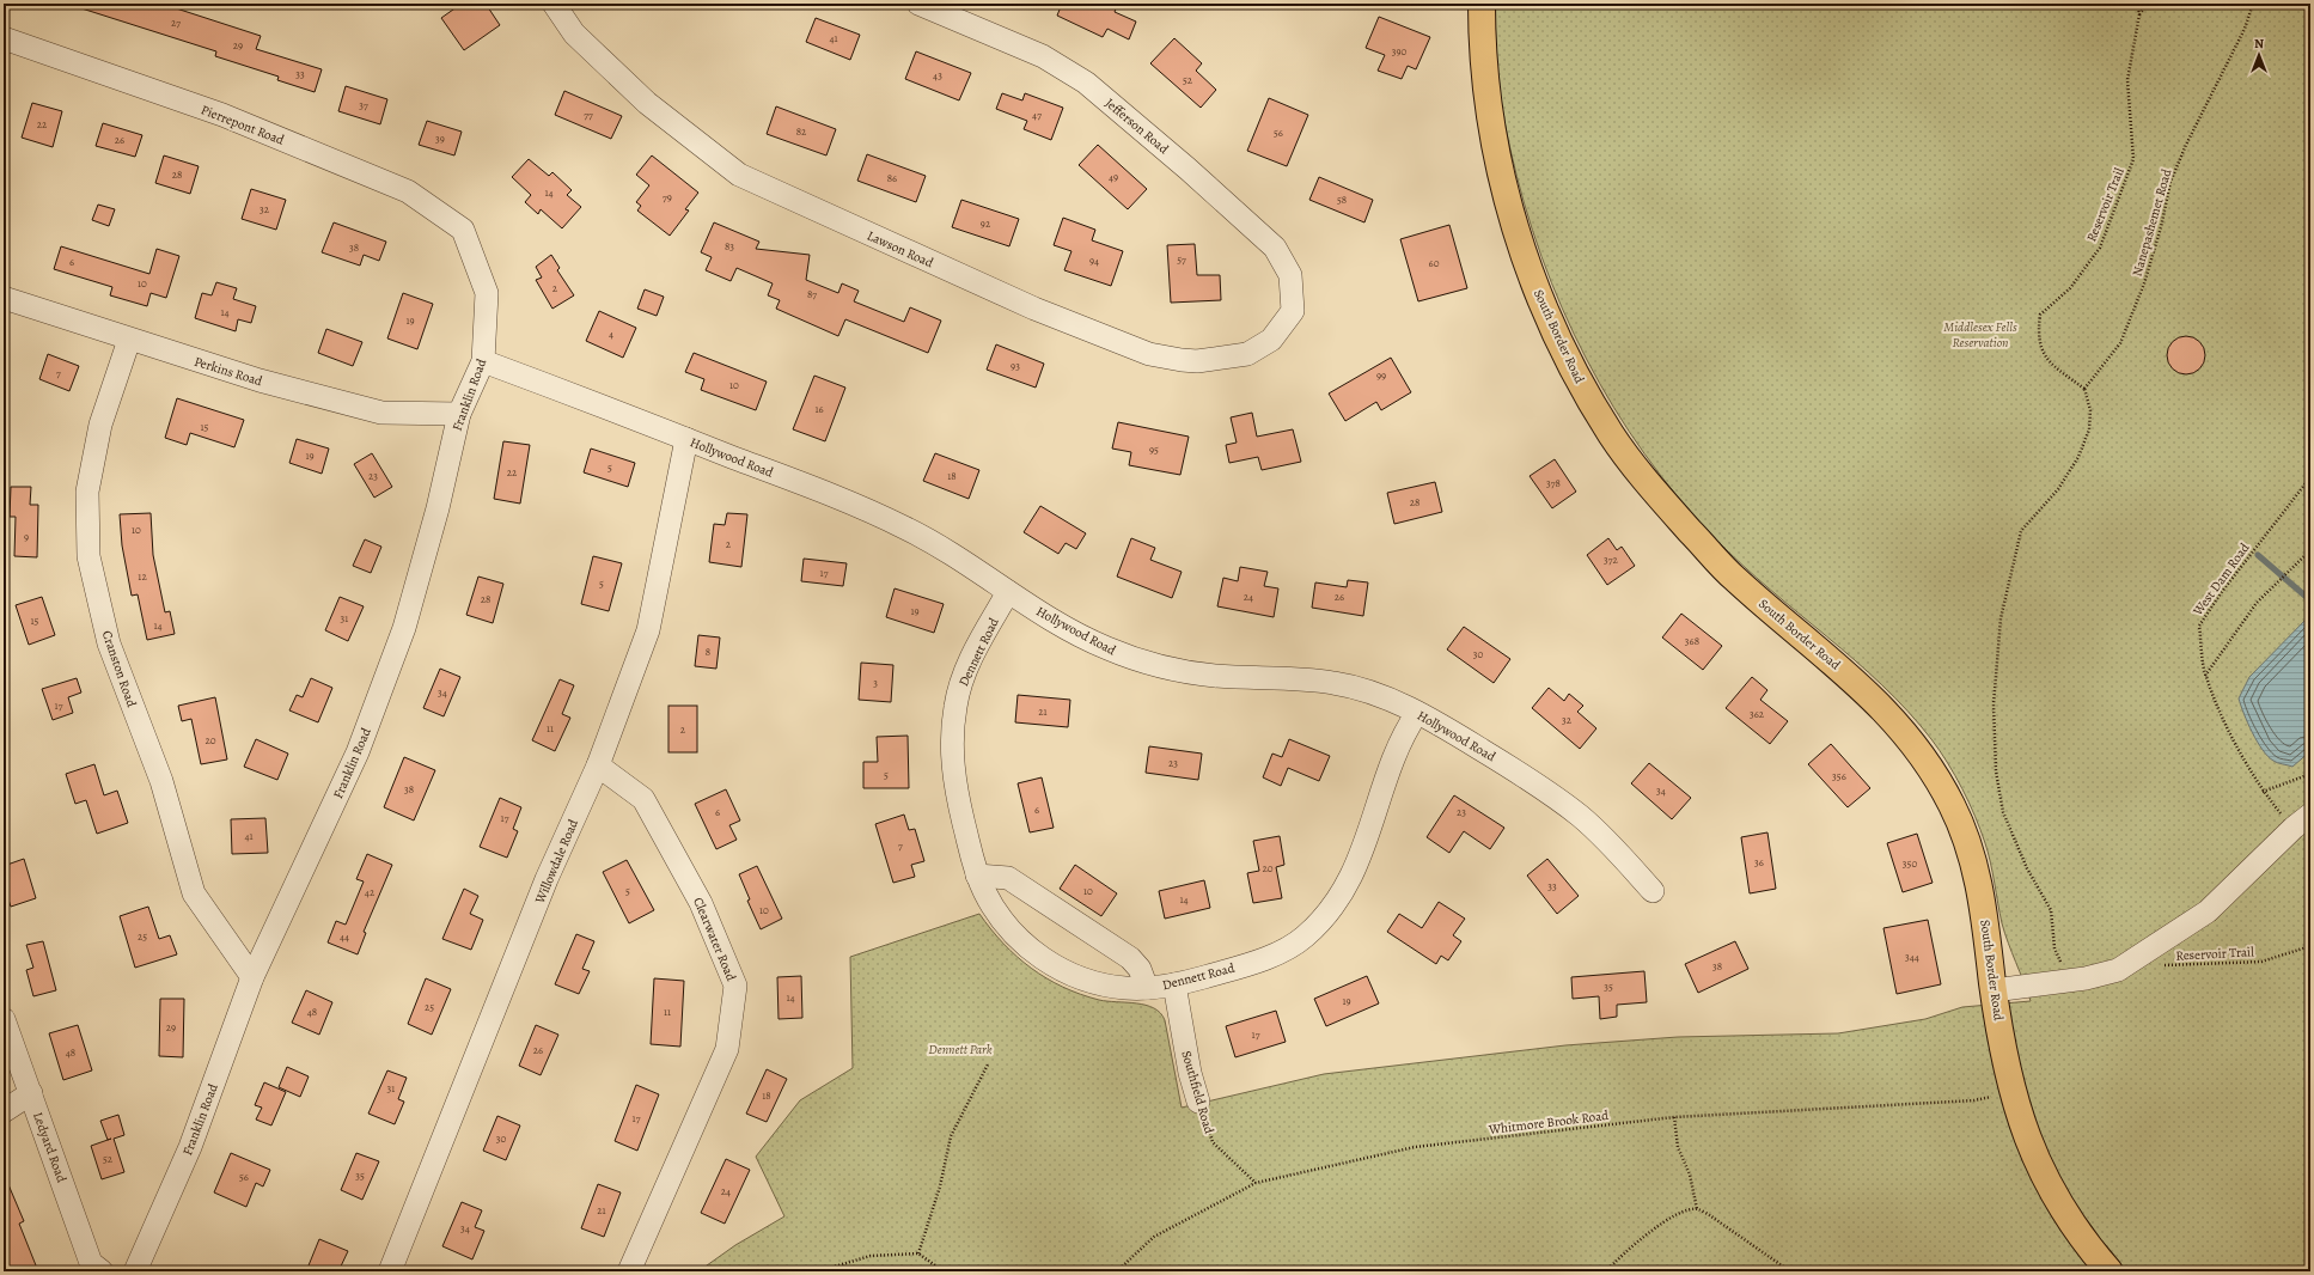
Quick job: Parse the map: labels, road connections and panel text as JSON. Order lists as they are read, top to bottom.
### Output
{
  "streets": {
    "main road": ["South Border Road"],
    "street": [
      "Pierrepont Road",
      "Jefferson Road",
      "Lawson Road",
      "Perkins Road",
      "Franklin Road",
      "Hollywood Road",
      "Dennett Road",
      "Cranston Road",
      "Willowdale Road",
      "Clearwater Road",
      "Southfield Road",
      "Ledyard Road"
    ],
    "path": [
      "Reservoir Trail",
      "Nanepashemet Road",
      "West Dam Road",
      "Whitmore Brook Road"
    ]
  },
  "crossings": [
    ["Pierrepont Road", "Franklin Road"],
    ["Jefferson Road", "Lawson Road"],
    ["Reservoir Trail", "Nanepashemet Road"],
    ["South Border Road", "Whitmore Brook Road"],
    ["Perkins Road", "Franklin Road"],
    ["Perkins Road", "Cranston Road"],
    ["Franklin Road", "Hollywood Road"],
    ["Franklin Road", "Cranston Road"],
    ["Hollywood Road", "Dennett Road"],
    ["Hollywood Road", "Willowdale Road"],
    ["Dennett Road", "Southfield Road"],
    ["Willowdale Road", "Clearwater Road"],
    ["Southfield Road", "Whitmore Brook Road"]
  ],
  "parks": ["Middlesex Fells Reservation", "Dennett Park"],
  "house_numbers": [
    "27",
    "41",
    "29",
    "390",
    "33",
    "43",
    "52",
    "37",
    "77",
    "47",
    "22",
    "82",
    "56",
    "39",
    "26",
    "28",
    "49",
    "86",
    "14",
    "79",
    "58",
    "32",
    "92",
    "83",
    "38",
    "57",
    "94",
    "6",
    "60",
    "10",
    "2",
    "87",
    "14",
    "19",
    "4",
    "93",
    "7",
    "99",
    "10",
    "16",
    "15",
    "95",
    "19",
    "5",
    "22",
    "23",
    "18",
    "378",
    "28",
    "10",
    "9",
    "2",
    "372",
    "17",
    "12",
    "5",
    "24",
    "26",
    "28",
    "19",
    "31",
    "15",
    "14",
    "368",
    "8",
    "30",
    "3",
    "34",
    "17",
    "21",
    "362",
    "32",
    "11",
    "2",
    "20",
    "23",
    "5",
    "356",
    "38",
    "34",
    "6",
    "6",
    "23",
    "17",
    "41",
    "7",
    "36",
    "350",
    "20",
    "33",
    "5",
    "10",
    "42",
    "14",
    "10",
    "25",
    "44",
    "344",
    "38",
    "35",
    "14",
    "19",
    "25",
    "48",
    "11",
    "29",
    "17",
    "26",
    "48",
    "31",
    "18",
    "17",
    "30",
    "52",
    "35",
    "56",
    "24",
    "21",
    "34"
  ],
  "north": "top"
}
